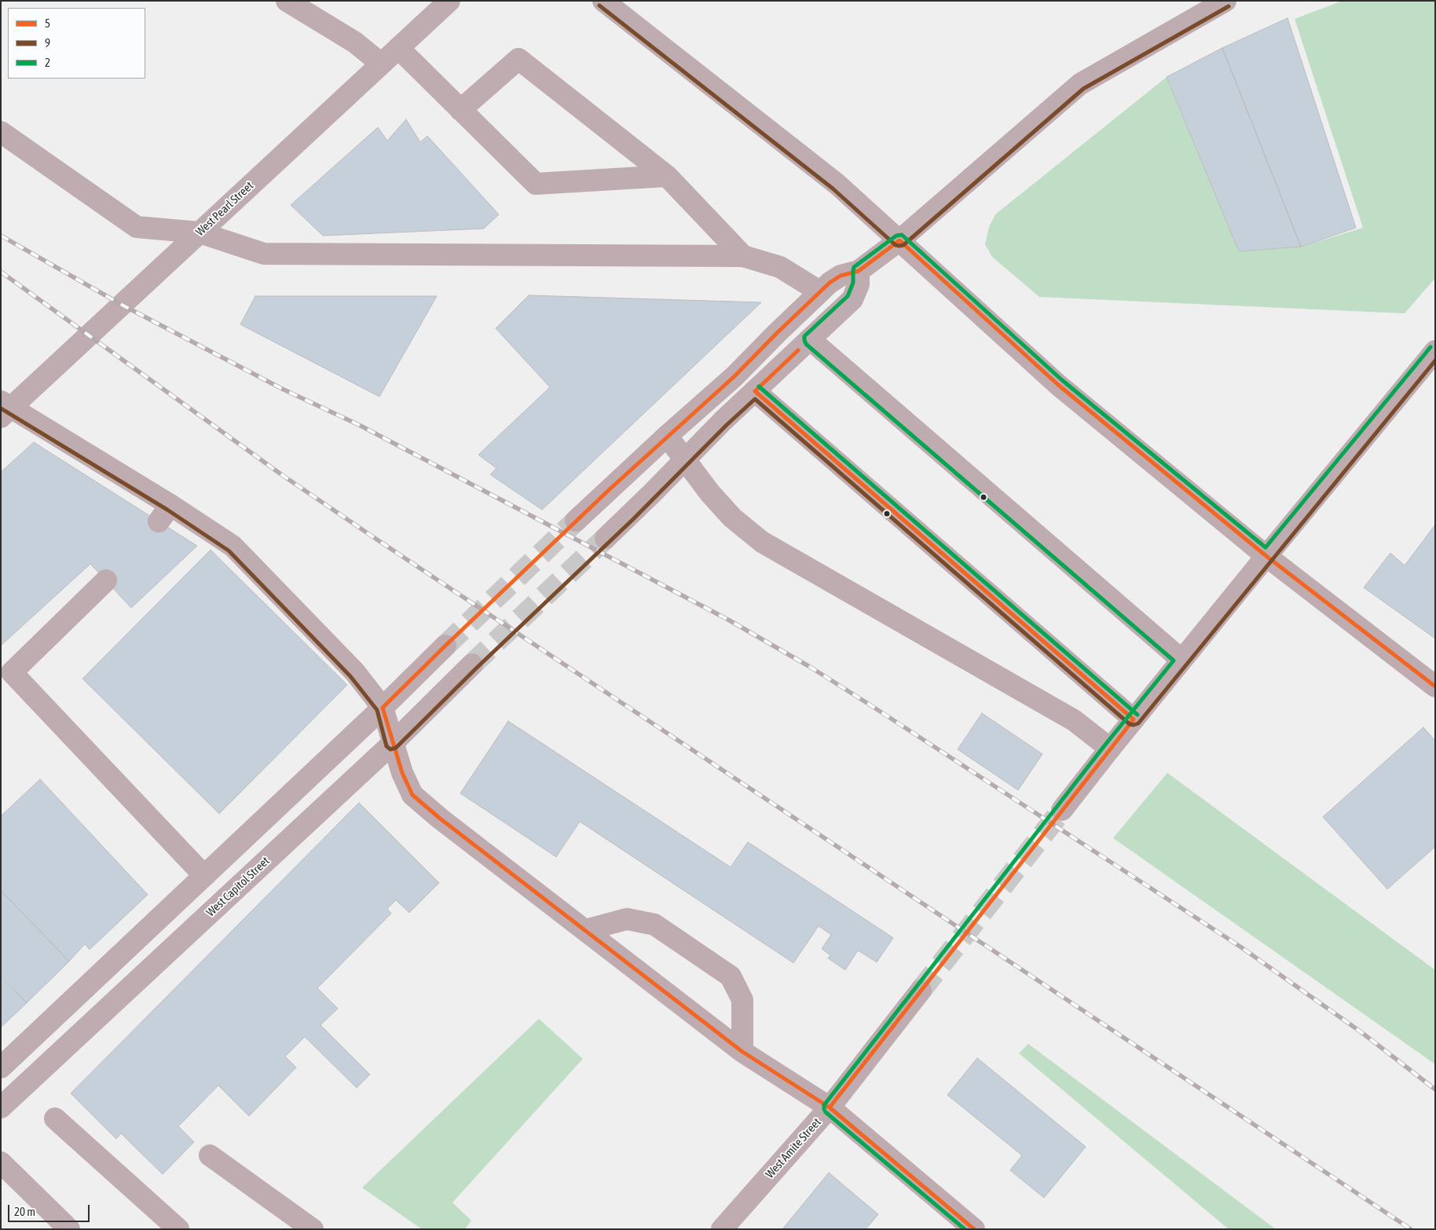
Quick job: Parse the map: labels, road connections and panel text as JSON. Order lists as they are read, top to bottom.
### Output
{
  "streets": {
    "main road": ["West Pearl Street", "West Capitol Street", "West Amite Street"]
  },
  "lines": ["transit line 9", "transit line 2", "transit line 5"],
  "legend": ["5", "9", "2"],
  "scale_bar": "20 m"
}
